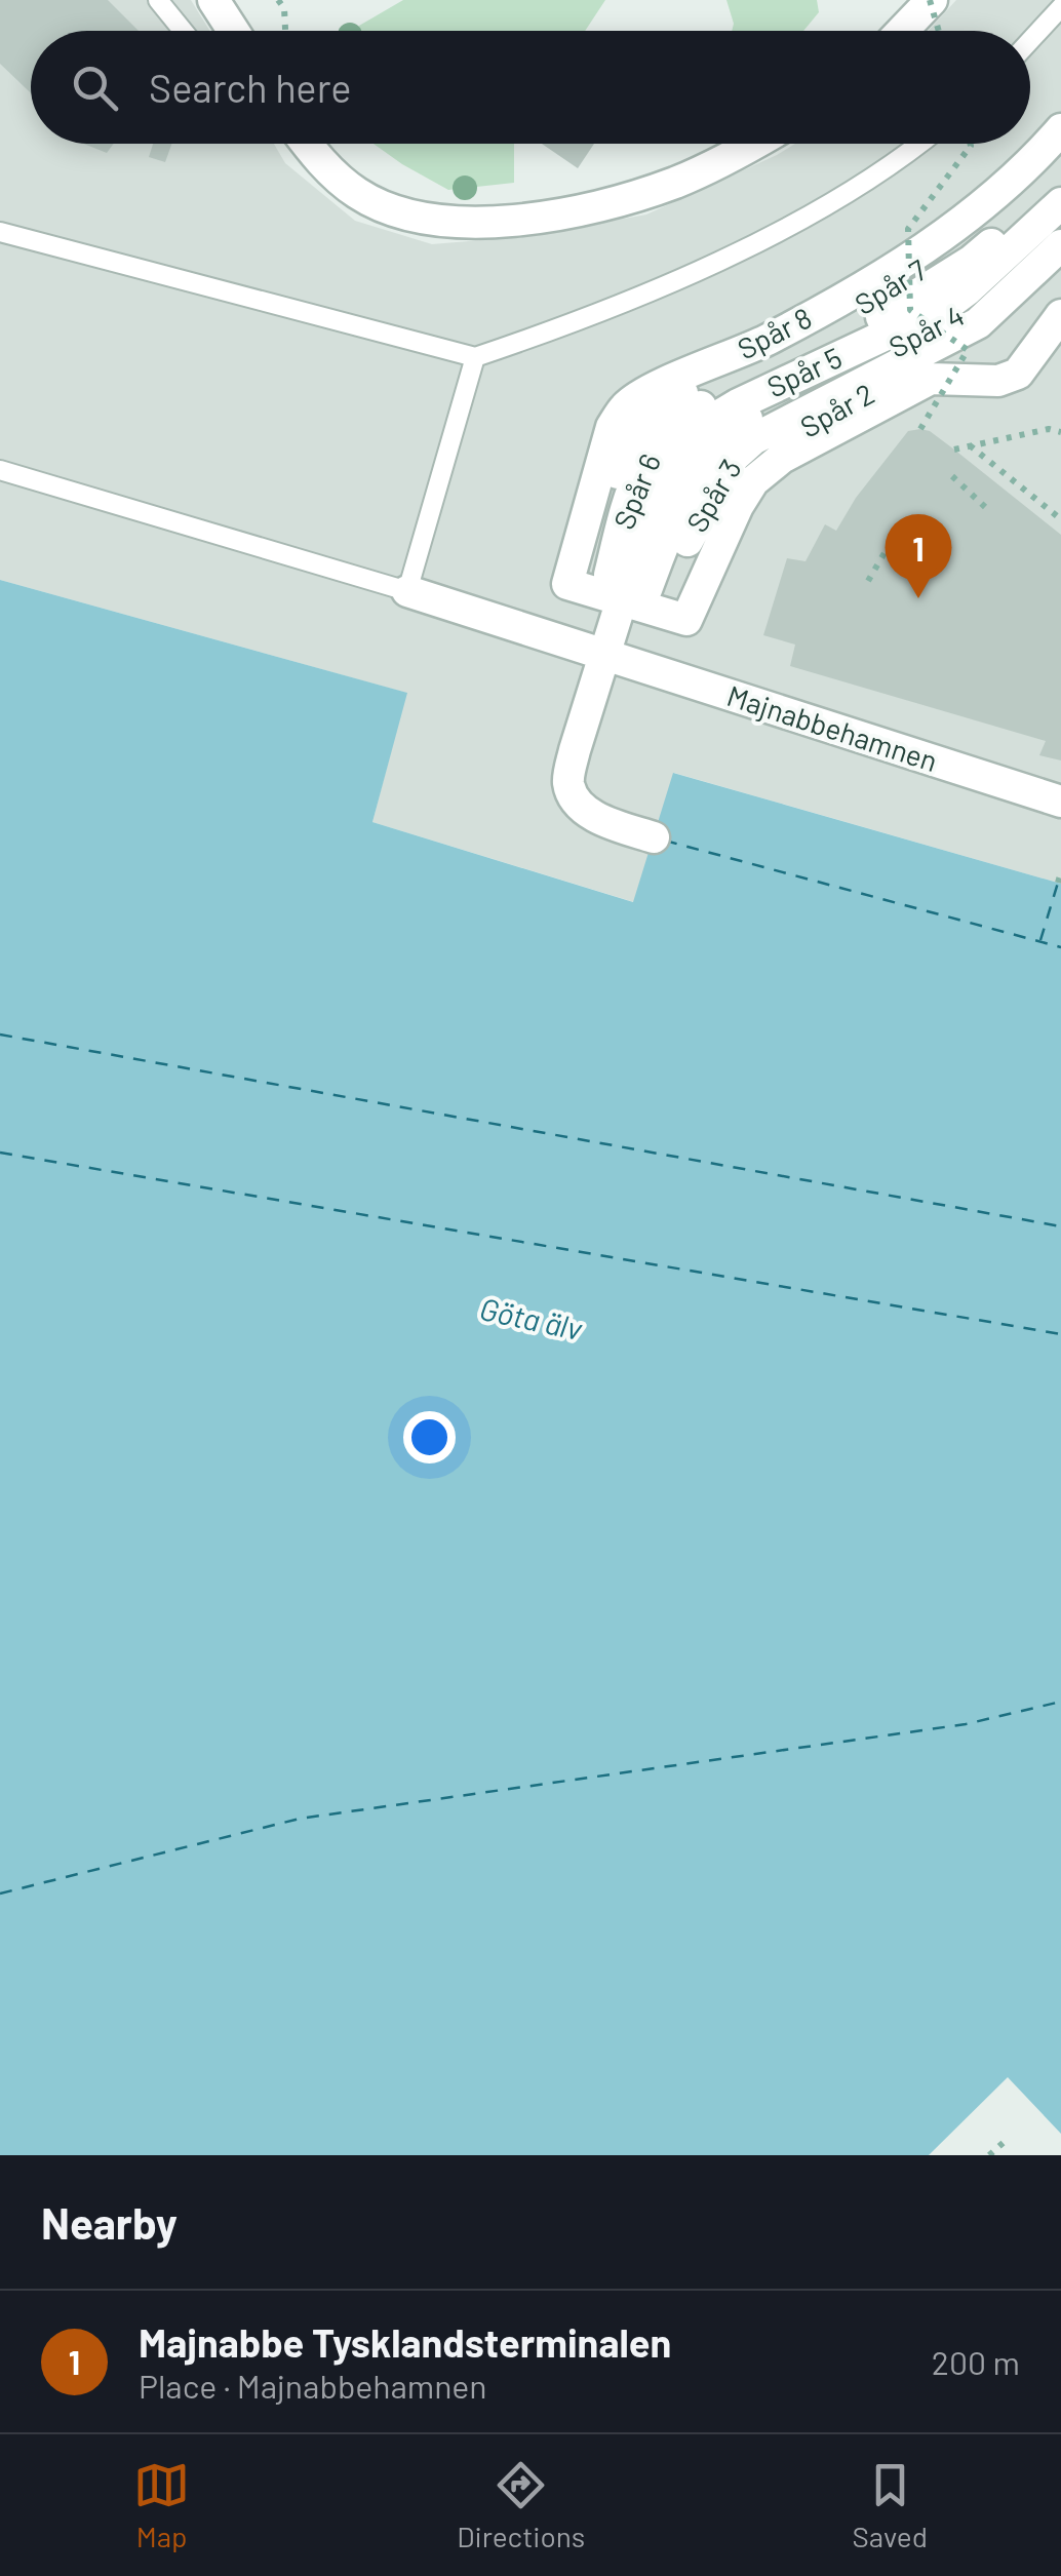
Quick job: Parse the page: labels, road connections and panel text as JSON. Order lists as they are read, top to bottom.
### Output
{
  "streets": {
    "street": [
      "Spår 7",
      "Spår 4",
      "Spår 8",
      "Spår 5",
      "Spår 2",
      "Spår 6",
      "Spår 3",
      "Majnabbehamnen"
    ]
  },
  "crossings": [
    ["Spår 7", "Spår 4"],
    ["Spår 7", "Spår 8"],
    ["Spår 7", "Spår 5"],
    ["Spår 7", "Spår 2"],
    ["Spår 7", "Spår 6"],
    ["Spår 7", "Spår 3"],
    ["Spår 4", "Spår 8"],
    ["Spår 4", "Spår 5"],
    ["Spår 4", "Spår 2"],
    ["Spår 4", "Spår 6"],
    ["Spår 4", "Spår 3"],
    ["Spår 8", "Spår 5"],
    ["Spår 8", "Spår 2"],
    ["Spår 8", "Spår 6"],
    ["Spår 8", "Spår 3"],
    ["Spår 5", "Spår 2"],
    ["Spår 5", "Spår 6"],
    ["Spår 5", "Spår 3"],
    ["Spår 2", "Spår 6"],
    ["Spår 2", "Spår 3"],
    ["Spår 6", "Spår 3"]
  ],
  "water": ["Göta älv"],
  "page": {
    "search": "Search here",
    "pins": "1",
    "heading": "Nearby",
    "list": [
      {
        "mark": "1",
        "name": "Majnabbe Tysklandsterminalen",
        "note": "Place · Majnabbehamnen",
        "value": "200 m"
      }
    ],
    "nav": ["Map", "Directions", "Saved"]
  }
}
